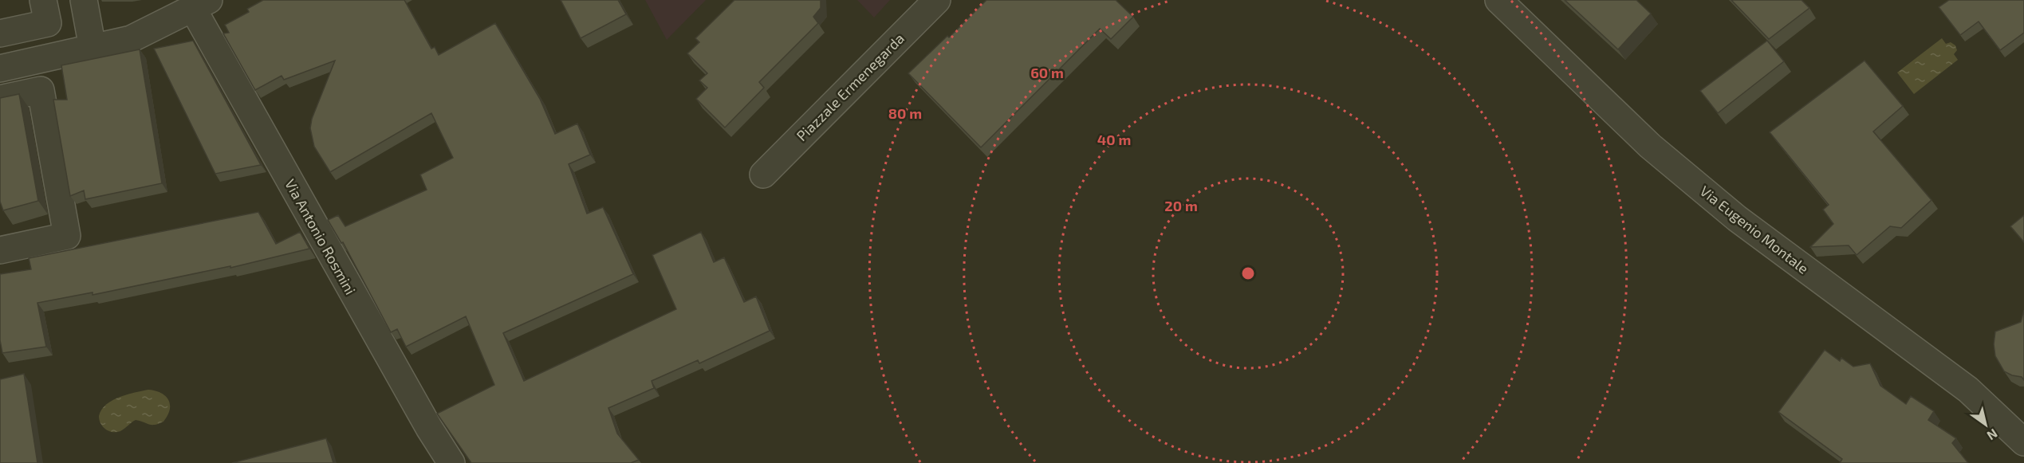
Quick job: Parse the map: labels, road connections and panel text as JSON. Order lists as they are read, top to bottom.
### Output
{
  "streets": {
    "street": ["Piazzale Ermenegarda", "Via Eugenio Montale", "Via Antonio Rosmini"]
  },
  "north": "bottom right",
  "rings": [
    "60 m",
    "80 m",
    "40 m",
    "20 m"
  ]
}
